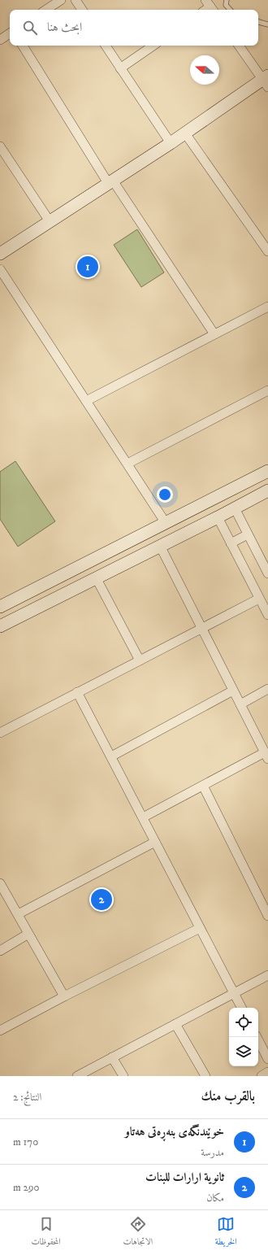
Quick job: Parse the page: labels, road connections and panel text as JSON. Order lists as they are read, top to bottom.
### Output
{
  "north": "left",
  "page": {
    "search": "ابحث هنا",
    "pins": ["1", "2"],
    "heading": ["بالقرب منك", "النتائج: 2"],
    "list": [
      {
        "mark": "1",
        "name": "خوێندنگەی بنەڕەتی هەتاو",
        "note": "مدرسة",
        "value": "170 m"
      },
      {
        "mark": "2",
        "name": "ثانوية ارارات للبنات",
        "note": "مكان",
        "value": "290 m"
      }
    ],
    "nav": ["الخريطة", "الاتجاهات", "المحفوظات"]
  }
}
